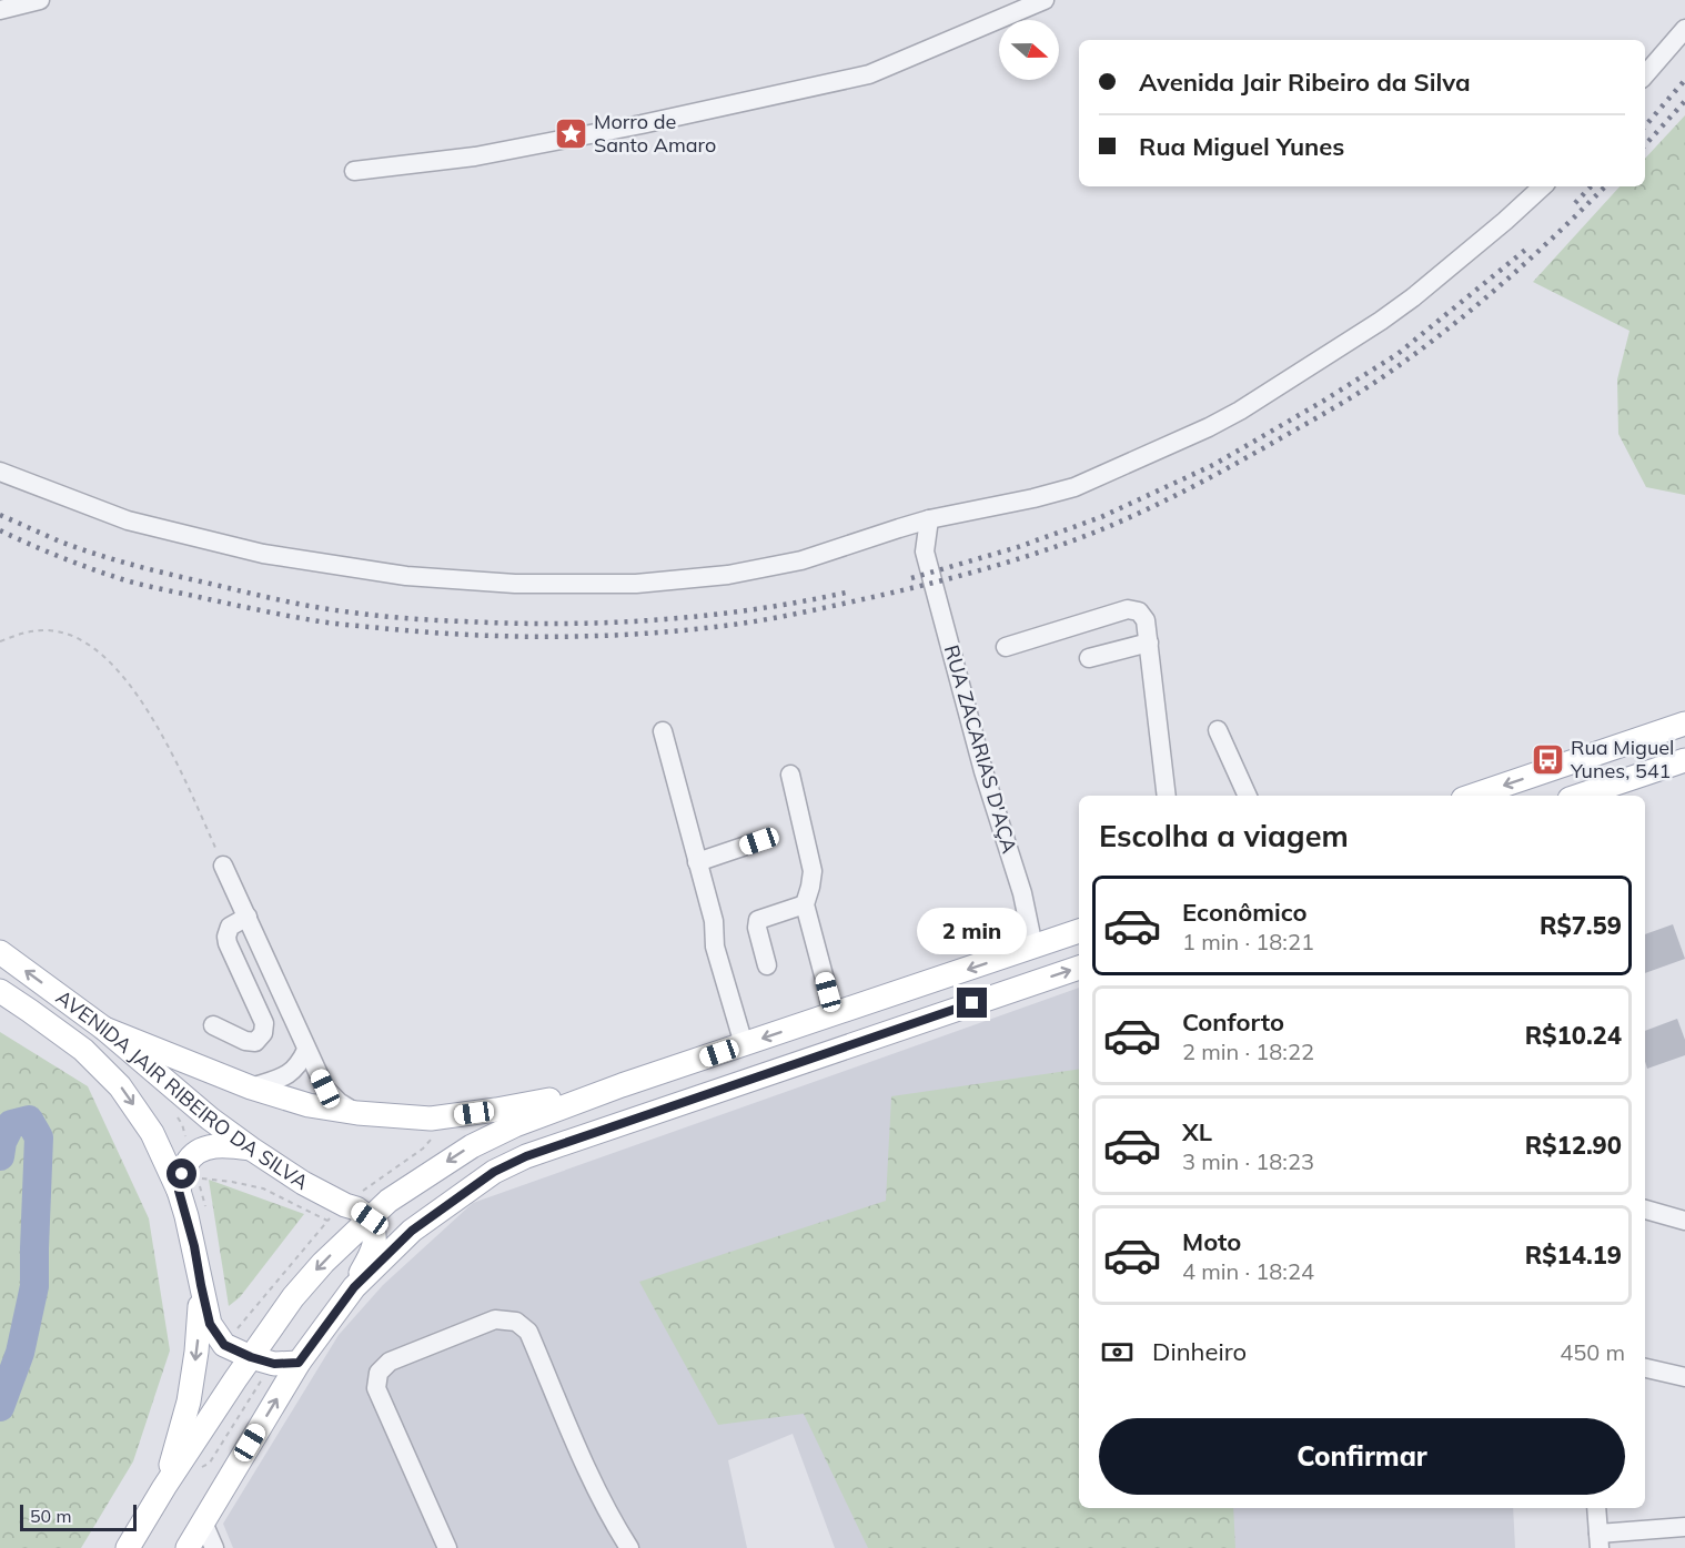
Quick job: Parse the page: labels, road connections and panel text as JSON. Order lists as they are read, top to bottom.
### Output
{
  "streets": {
    "main road": ["AVENIDA JAIR RIBEIRO DA SILVA"],
    "street": ["RUA ZACARIAS D'AÇA"]
  },
  "places": {
    "place": ["Morro de Santo Amaro"],
    "bus stop": ["Rua Miguel Yunes, 541"]
  },
  "scale_bar": "50 m",
  "north": "right",
  "page": {
    "banner": ["Avenida Jair Ribeiro da Silva", "Rua Miguel Yunes"],
    "heading": "Escolha a viagem",
    "list": [
      {
        "name": "Econômico",
        "note": "1 min · 18:21",
        "value": "R$7.59"
      },
      {
        "name": "Conforto",
        "note": "2 min · 18:22",
        "value": "R$10.24"
      },
      {
        "name": "XL",
        "note": "3 min · 18:23",
        "value": "R$12.90"
      },
      {
        "name": "Moto",
        "note": "4 min · 18:24",
        "value": "R$14.19"
      }
    ],
    "bubble": "2 min",
    "pay": ["Dinheiro", "450 m"],
    "buttons": "Confirmar",
    "scale": "50 m"
  }
}
